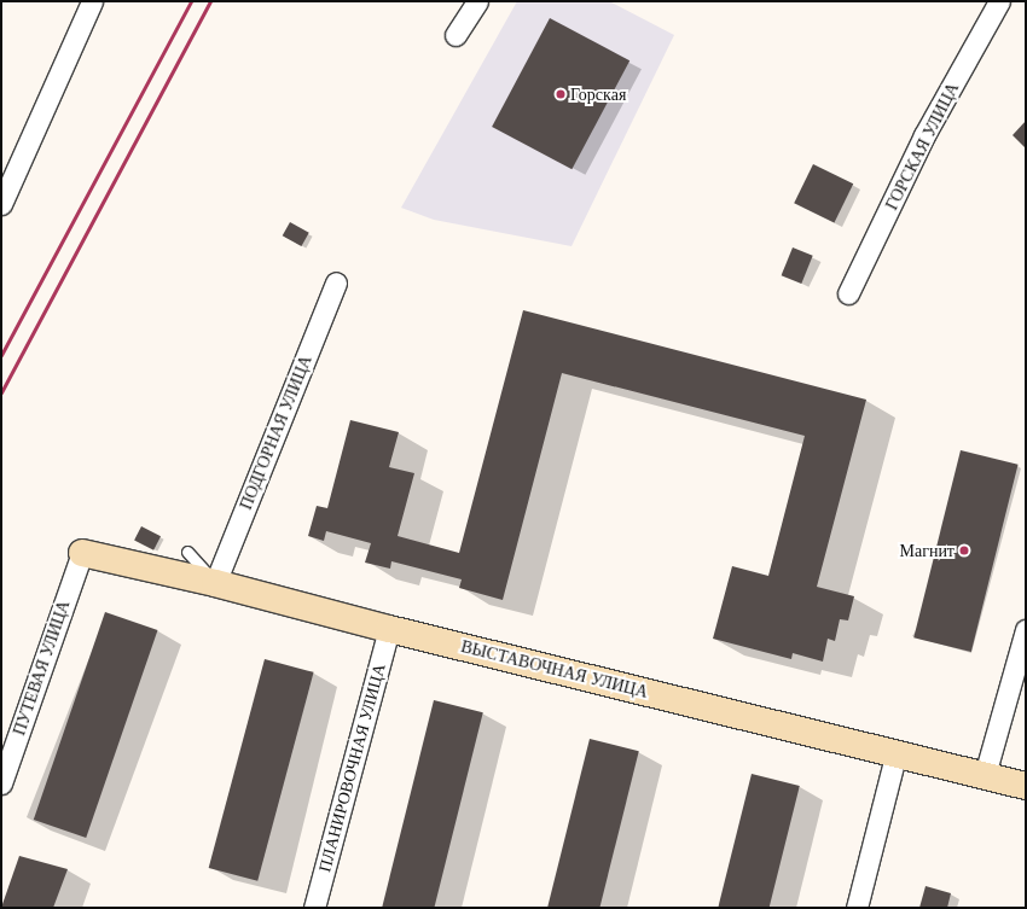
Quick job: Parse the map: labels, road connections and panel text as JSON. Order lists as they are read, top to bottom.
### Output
{
  "streets": {
    "street": [
      "ГОРСКАЯ УЛИЦА",
      "ПОДГОРНАЯ УЛИЦА",
      "ПУТЕВАЯ УЛИЦА",
      "ВЫСТАВОЧНАЯ УЛИЦА",
      "ПЛАНИРОВОЧНАЯ УЛИЦА"
    ]
  },
  "crossings": [
    ["ПОДГОРНАЯ УЛИЦА", "ВЫСТАВОЧНАЯ УЛИЦА"],
    ["ПУТЕВАЯ УЛИЦА", "ВЫСТАВОЧНАЯ УЛИЦА"],
    ["ВЫСТАВОЧНАЯ УЛИЦА", "ПЛАНИРОВОЧНАЯ УЛИЦА"]
  ],
  "places": ["Горская", "Магнит"]
}
